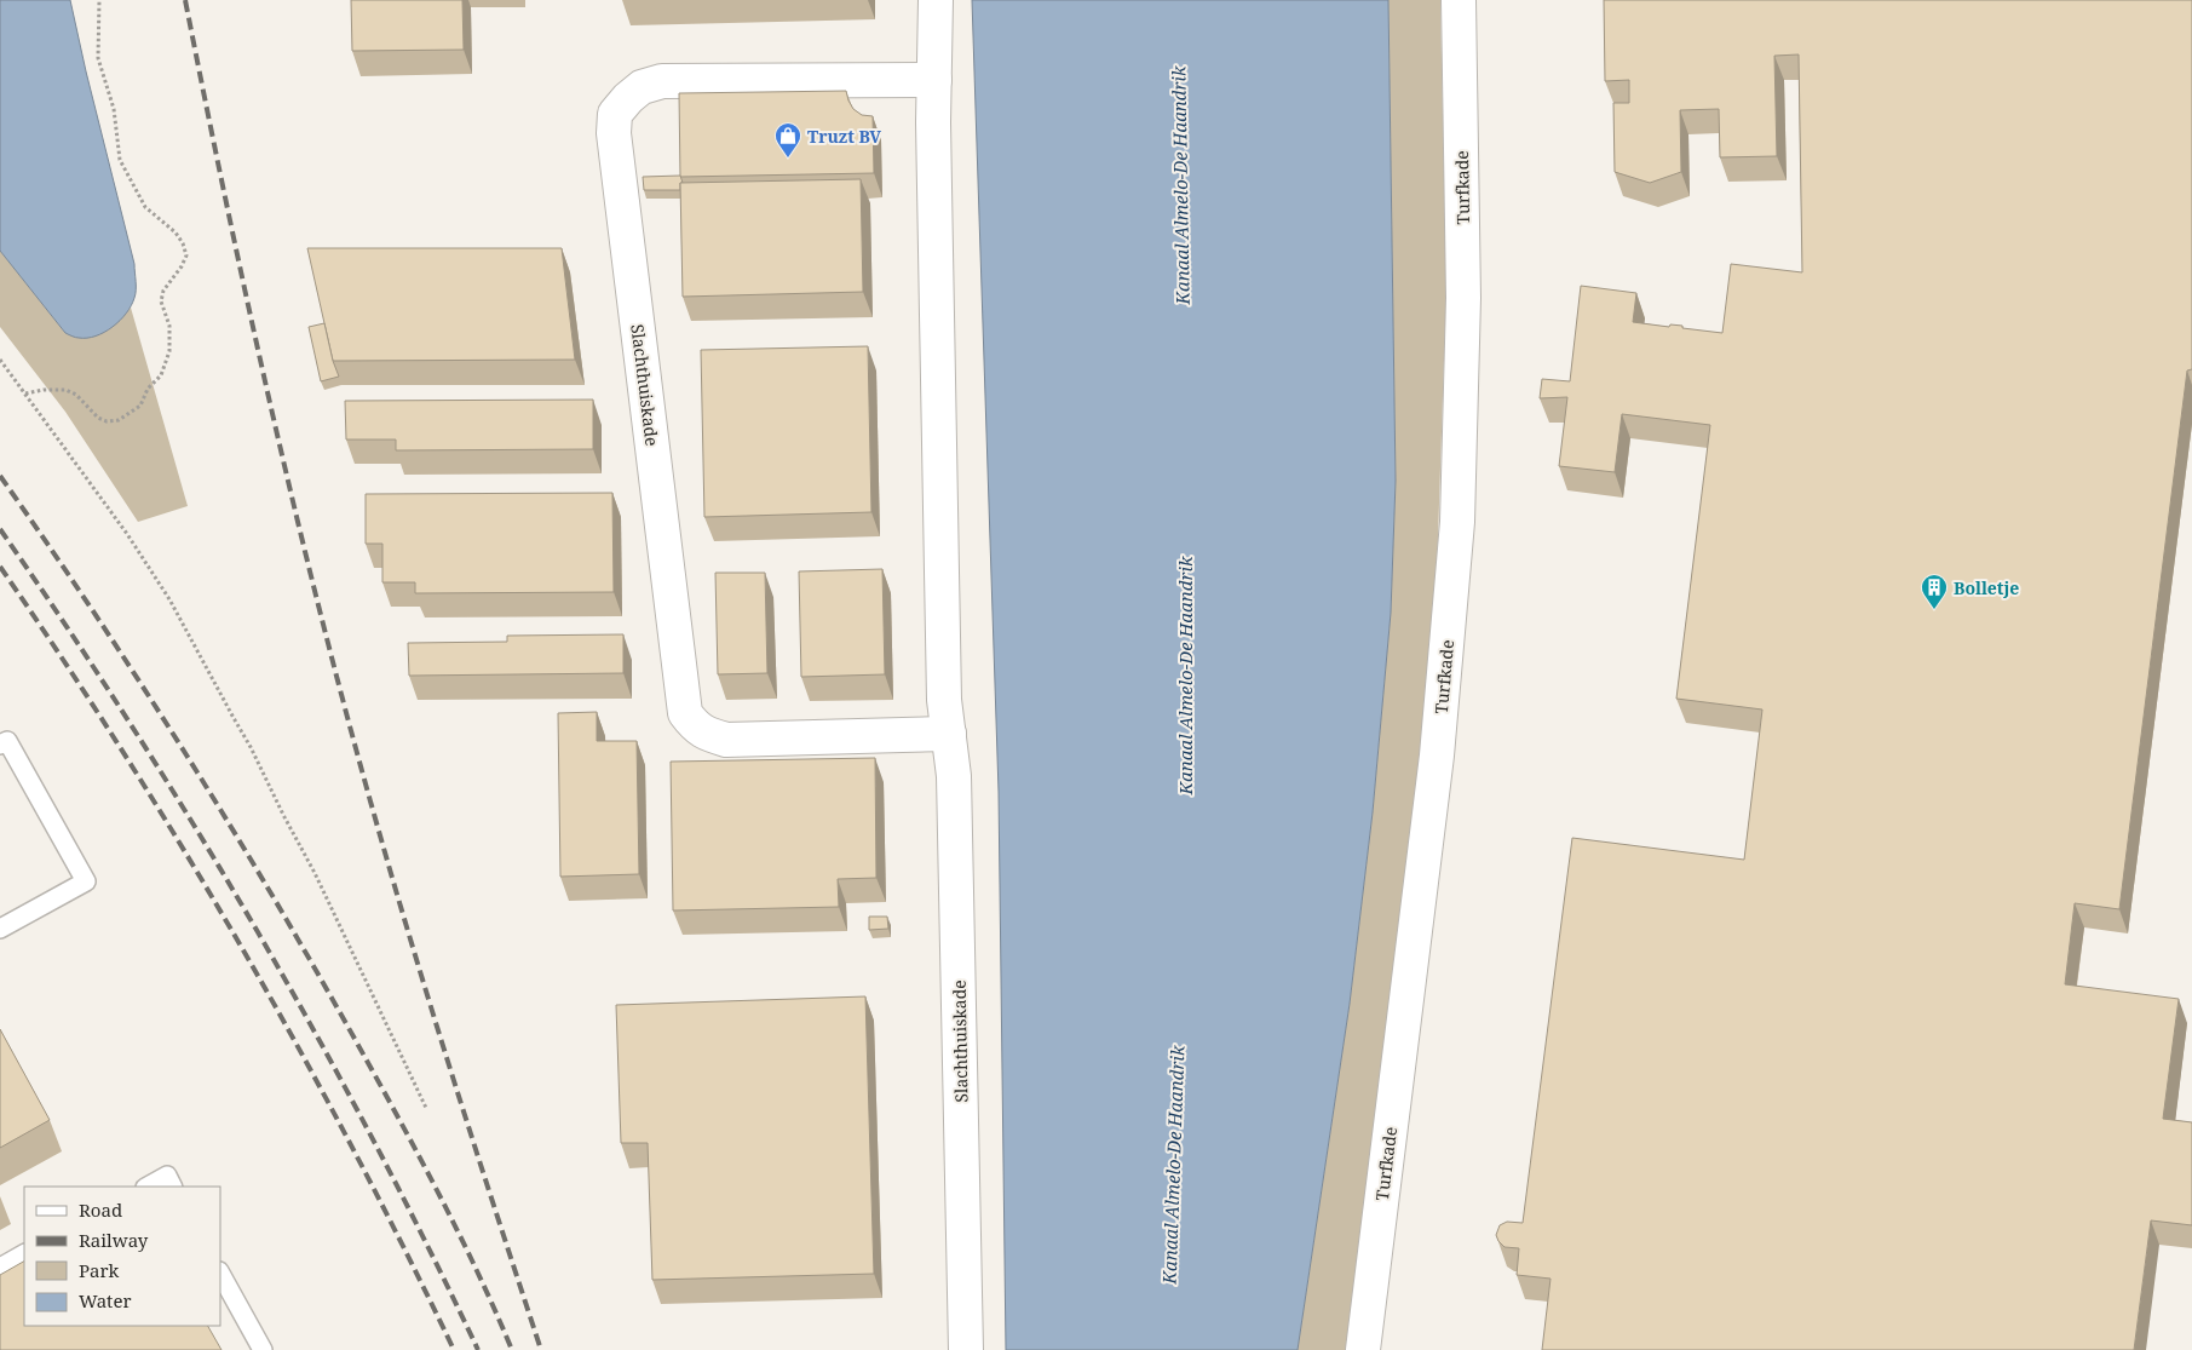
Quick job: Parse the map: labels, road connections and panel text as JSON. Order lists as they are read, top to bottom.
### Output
{
  "streets": {
    "street": ["Turfkade", "Slachthuiskade"]
  },
  "water": ["Kanaal Almelo-De Haandrik"],
  "places": {
    "shop": ["Truzt BV"],
    "building": ["Bolletje"]
  },
  "legend": [
    "Road",
    "Railway",
    "Park",
    "Water"
  ]
}
